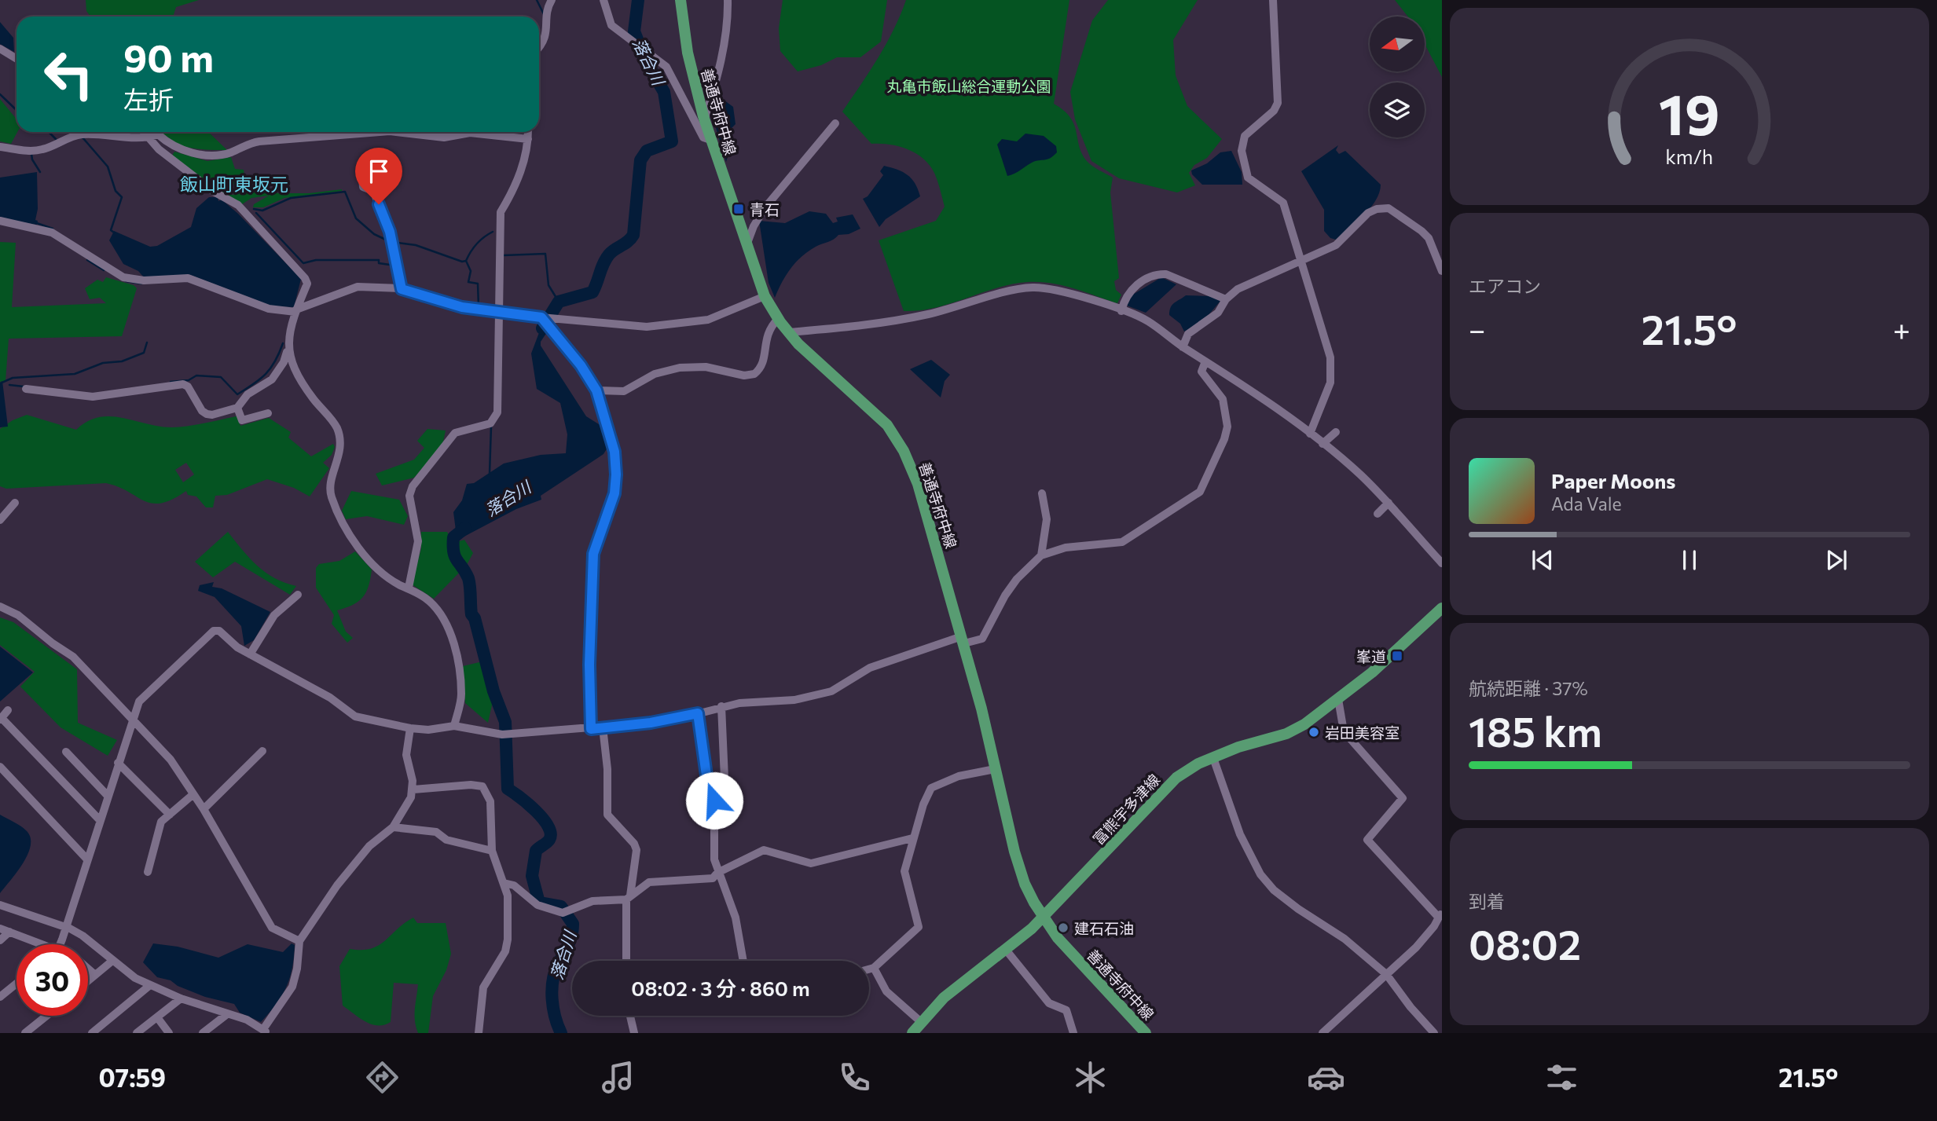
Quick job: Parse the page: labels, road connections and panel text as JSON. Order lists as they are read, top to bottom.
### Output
{
  "streets": {
    "main road": ["善通寺府中線", "富熊宇多津線"]
  },
  "crossings": [
    ["善通寺府中線", "富熊宇多津線"]
  ],
  "districts": ["飯山町東坂元"],
  "water": ["落合川"],
  "parks": ["丸亀市飯山総合運動公園"],
  "places": {
    "transit": ["青石", "峯道"],
    "other": ["岩田美容室", "建石石油"]
  },
  "north": "left",
  "page": {
    "turn": ["90 m", "左折"],
    "tile": [
      "エアコン",
      ["航続距離 · 37%", "185 km"],
      ["到着", "08:02"]
    ],
    "heat": ["−", "21.5°", "+"],
    "song": ["Paper Moons", "Ada Vale"],
    "limit": "30",
    "trip": "08:02 · 3 分 · 860 m",
    "tabs": ["07:59", "21.5°"],
    "gauge": ["19", "km/h"]
  }
}
